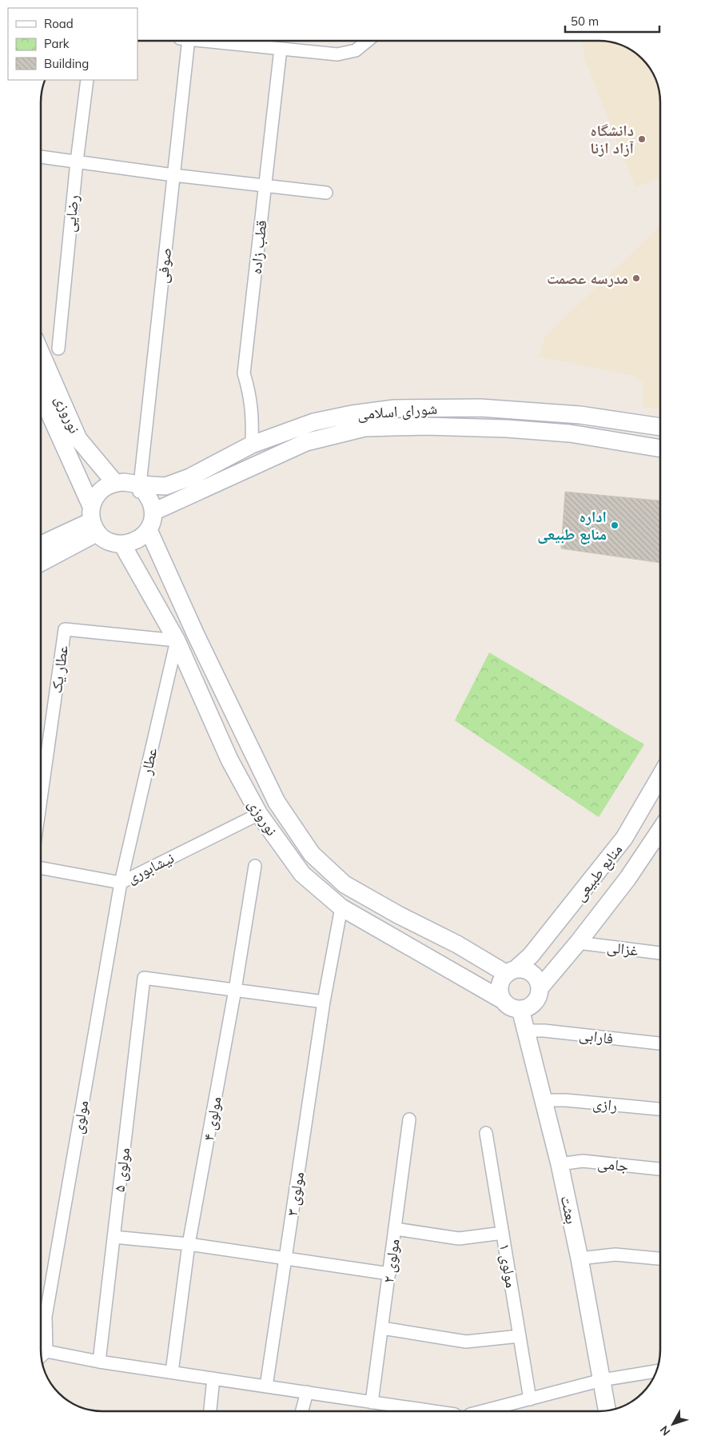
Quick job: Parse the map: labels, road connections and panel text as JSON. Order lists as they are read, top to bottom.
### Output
{
  "streets": {
    "street": [
      "رضایی",
      "قطب زاده",
      "صوفی",
      "شورای اسلامی",
      "نوروزی",
      "عطار یک",
      "عطار",
      "نیشابوری",
      "منابع طبیعی",
      "غزالی",
      "فارابی",
      "رازی",
      "مولوی",
      "مولوی ۴",
      "جامی",
      "مولوی ۵",
      "مولوی ۳",
      "بعثت",
      "مولوی ۲",
      "مولوی ۱"
    ]
  },
  "crossings": [
    ["قطب زاده", "شورای اسلامی"],
    ["صوفی", "شورای اسلامی"],
    ["صوفی", "نوروزی"],
    ["شورای اسلامی", "نوروزی"],
    ["نوروزی", "عطار یک"],
    ["نوروزی", "عطار"],
    ["نوروزی", "نیشابوری"],
    ["نوروزی", "منابع طبیعی"],
    ["نوروزی", "مولوی ۳"],
    ["نوروزی", "بعثت"],
    ["عطار یک", "عطار"],
    ["عطار", "نیشابوری"],
    ["عطار", "مولوی"],
    ["نیشابوری", "مولوی"],
    ["منابع طبیعی", "غزالی"],
    ["منابع طبیعی", "بعثت"],
    ["فارابی", "بعثت"],
    ["رازی", "بعثت"],
    ["مولوی ۴", "مولوی ۵"],
    ["جامی", "بعثت"]
  ],
  "places": ["دانشگاه آزاد ازنا", "مدرسه عصمت", "اداره منابع طبیعی"],
  "legend": ["Road", "Park", "Building"],
  "scale_bar": "50 m",
  "north": "bottom left"
}
